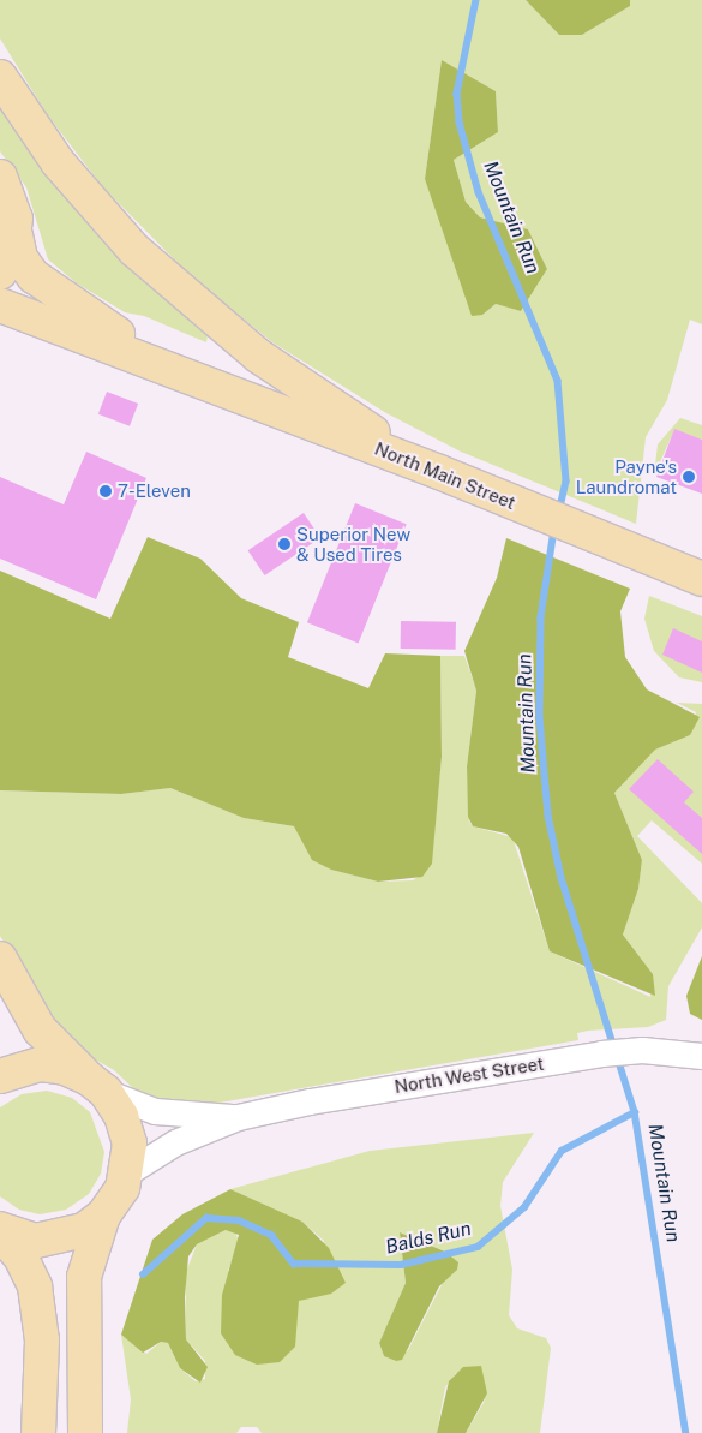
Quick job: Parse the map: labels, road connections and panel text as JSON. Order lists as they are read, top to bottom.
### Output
{
  "streets": {
    "main road": ["North Main Street"],
    "street": ["North West Street"]
  },
  "water": ["Mountain Run", "Balds Run"],
  "places": ["Payne's Laundromat", "7-Eleven", "Superior New & Used Tires"]
}
